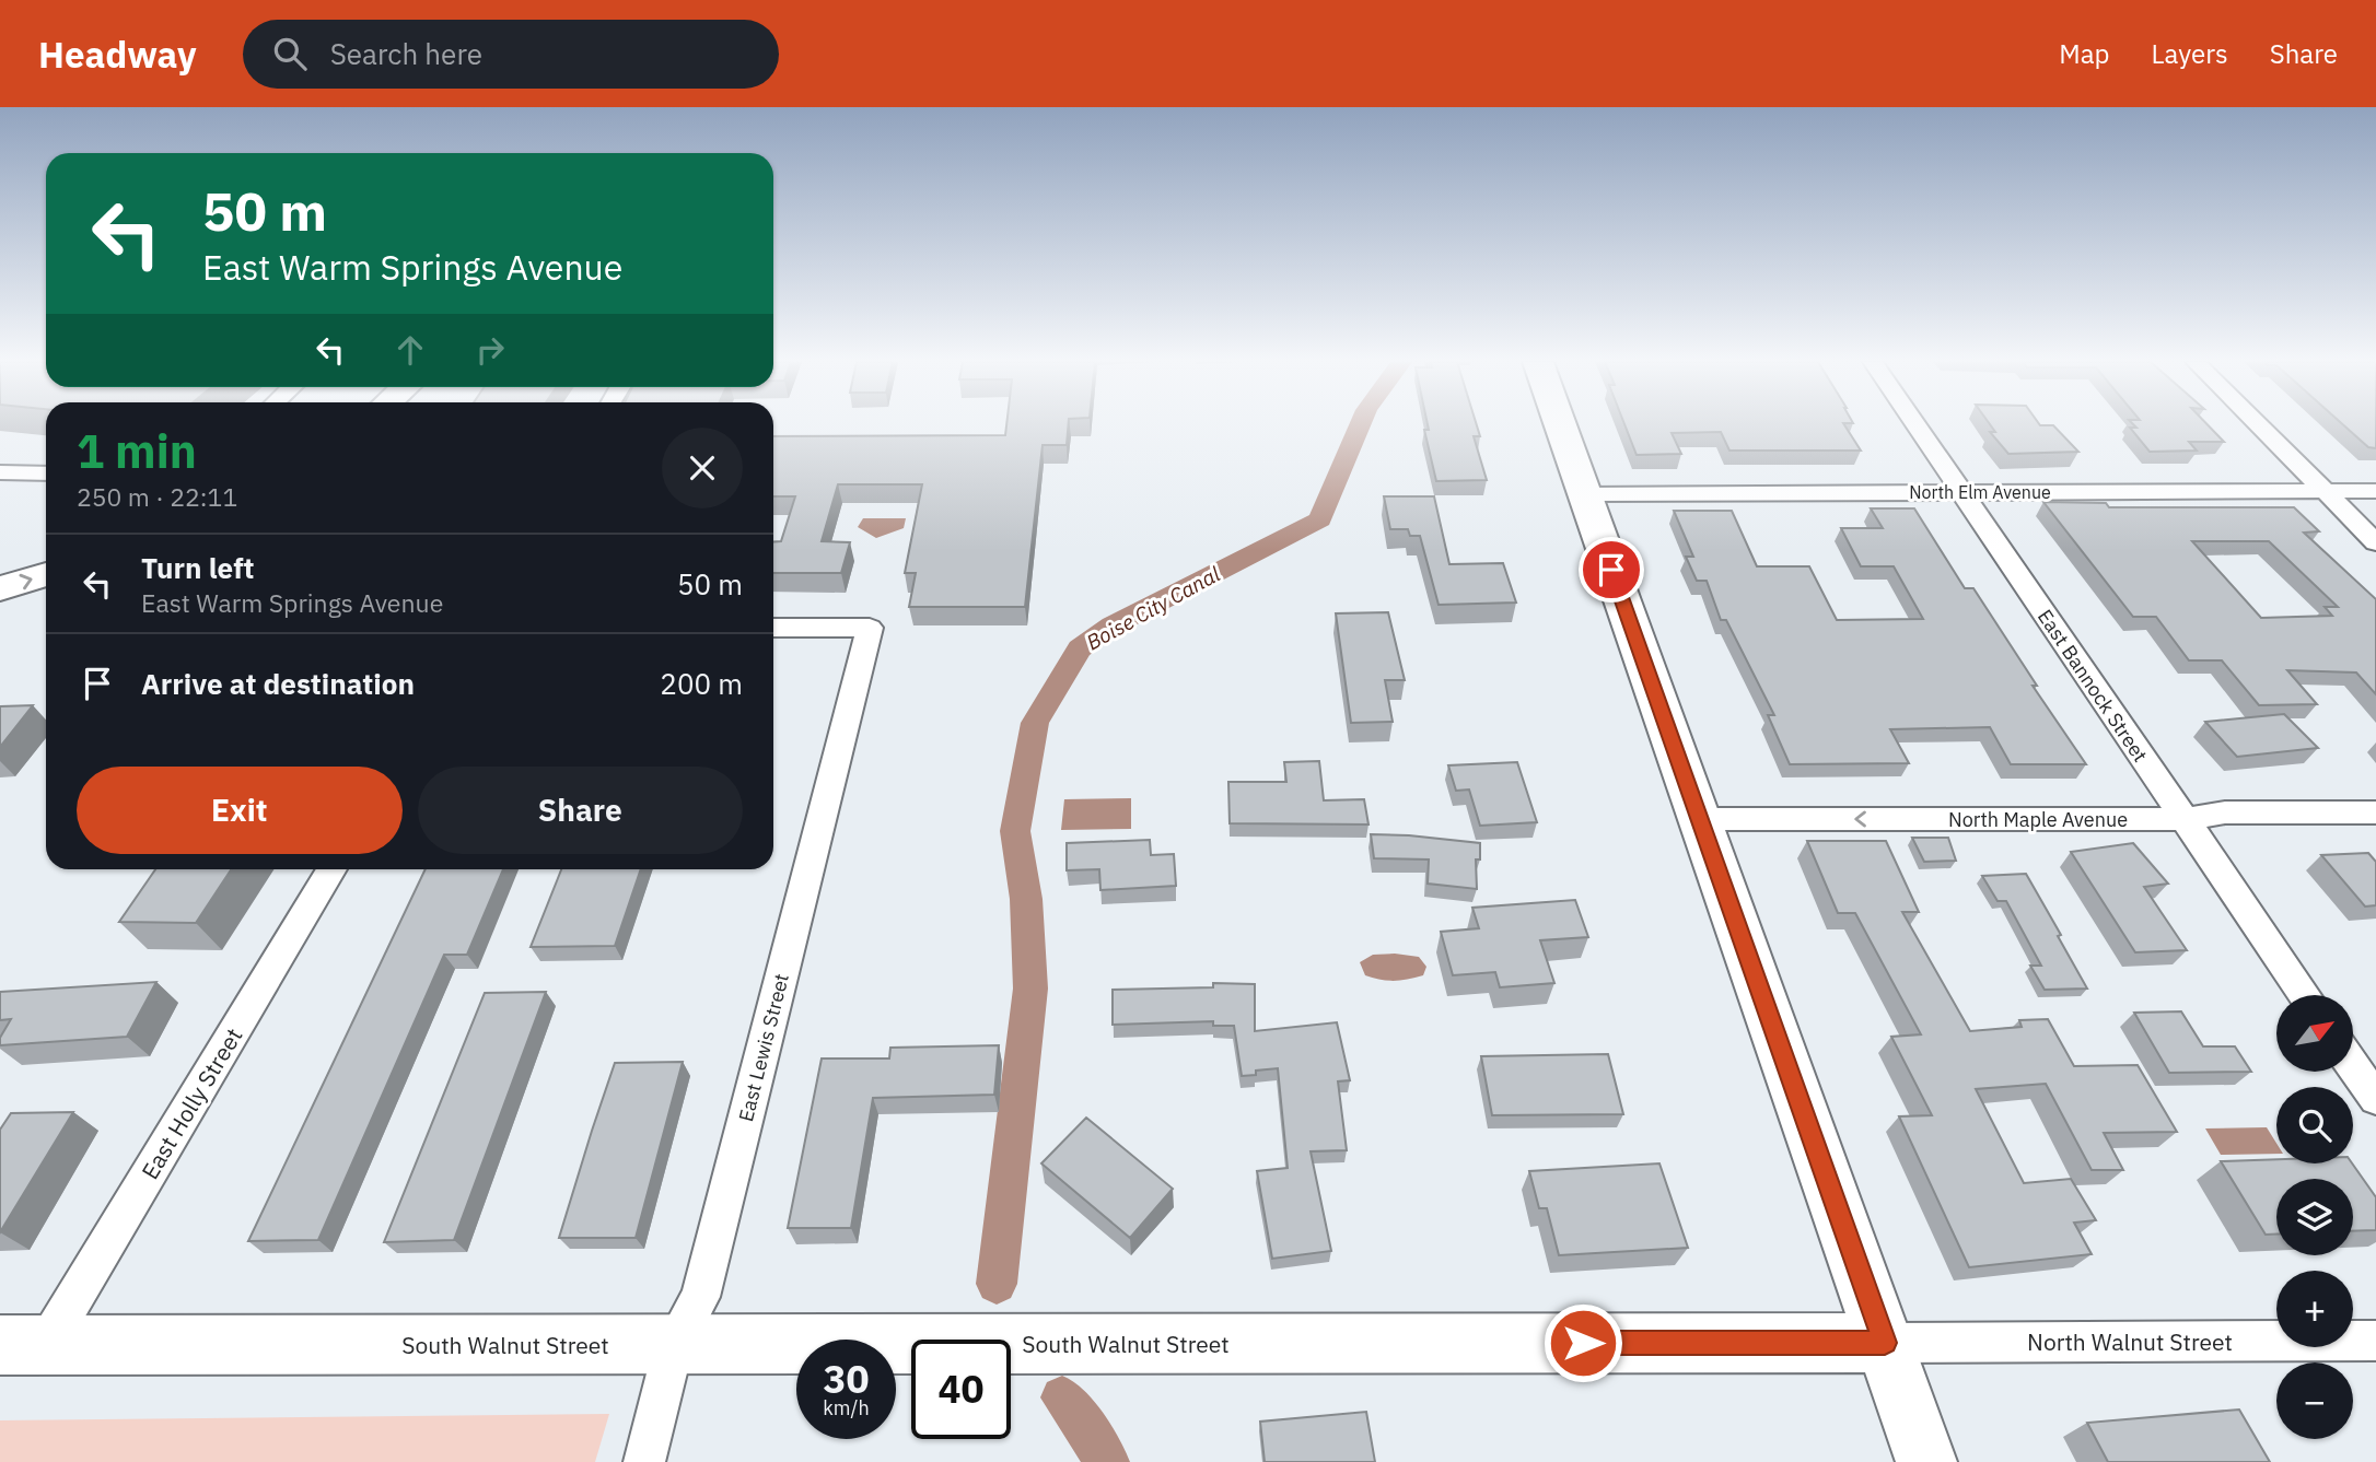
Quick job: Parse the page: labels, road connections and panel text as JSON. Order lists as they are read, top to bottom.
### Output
{
  "streets": {
    "street": [
      "North Elm Avenue",
      "East Bannock Street",
      "North Maple Avenue",
      "East Lewis Street",
      "East Holly Street",
      "North Walnut Street",
      "South Walnut Street"
    ]
  },
  "crossings": [
    ["North Elm Avenue", "East Bannock Street"],
    ["East Bannock Street", "North Maple Avenue"],
    ["East Lewis Street", "South Walnut Street"],
    ["East Holly Street", "South Walnut Street"],
    ["North Walnut Street", "South Walnut Street"]
  ],
  "one_way": ["North Maple Avenue"],
  "water": ["Boise City Canal"],
  "north": "top right",
  "page": {
    "header": "Headway",
    "search": "Search here",
    "nav": ["Map", "Layers", "Share"],
    "turn": ["50 m", "East Warm Springs Avenue"],
    "heading": ["1 min", "250 m · 22:11"],
    "list": [
      {
        "name": "Turn left",
        "note": "East Warm Springs Avenue",
        "value": "50 m"
      },
      {
        "name": "Arrive at destination",
        "value": "200 m"
      }
    ],
    "buttons": ["Exit", "Share"],
    "map_buttons": ["+", "−"],
    "speed": "30 km/h",
    "limit": "40"
  }
}
